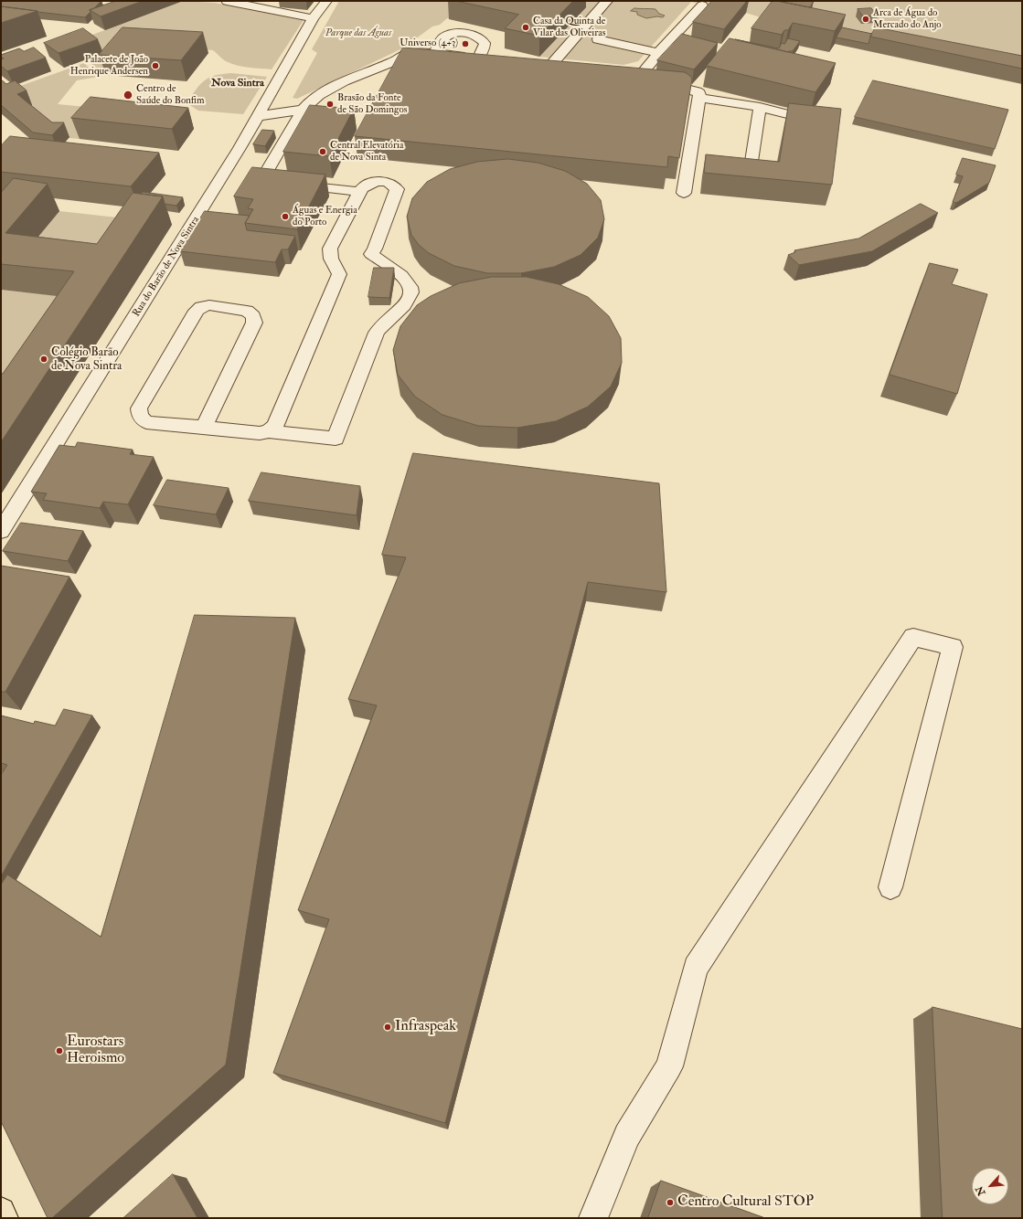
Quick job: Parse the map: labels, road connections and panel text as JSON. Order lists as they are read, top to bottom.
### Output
{
  "streets": {
    "street": ["Rua do Barão de Nova Sintra"]
  },
  "districts": ["Nova Sintra"],
  "parks": ["Parque das Águas"],
  "places": [
    "Arca de Água do Mercado do Anjo",
    "Casa da Quinta de Vilar das Oliveiras",
    "Universo (4+3)",
    "Palacete de João Henrique Andersen",
    "Centro de Saúde do Bonfim",
    "Brasão da Fonte de São Domingos",
    "Central Elevatória de Nova Sinta",
    "Águas e Energia do Porto",
    "Colégio Barão de Nova Sintra",
    "Infraspeak",
    "Eurostars Heroismo",
    "Centro Cultural STOP"
  ],
  "north": "bottom left"
}
